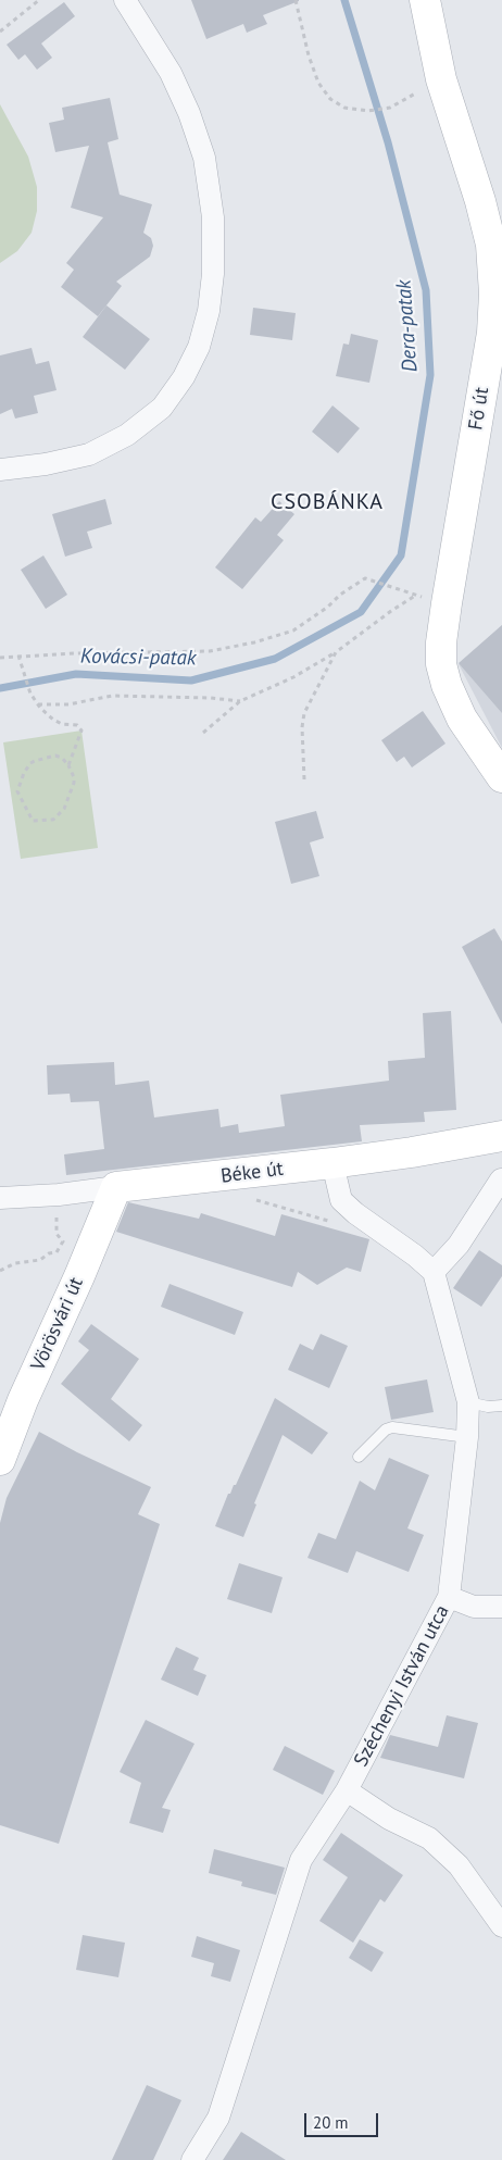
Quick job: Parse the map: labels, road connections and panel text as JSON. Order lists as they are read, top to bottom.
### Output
{
  "streets": {
    "main road": ["Fő út", "Béke út", "Vörösvári út"],
    "street": ["Széchenyi István utca"]
  },
  "crossings": [
    ["Béke út", "Vörösvári út"]
  ],
  "districts": ["CSOBÁNKA"],
  "water": ["Dera-patak", "Kovácsi-patak"],
  "scale_bar": "20 m"
}
